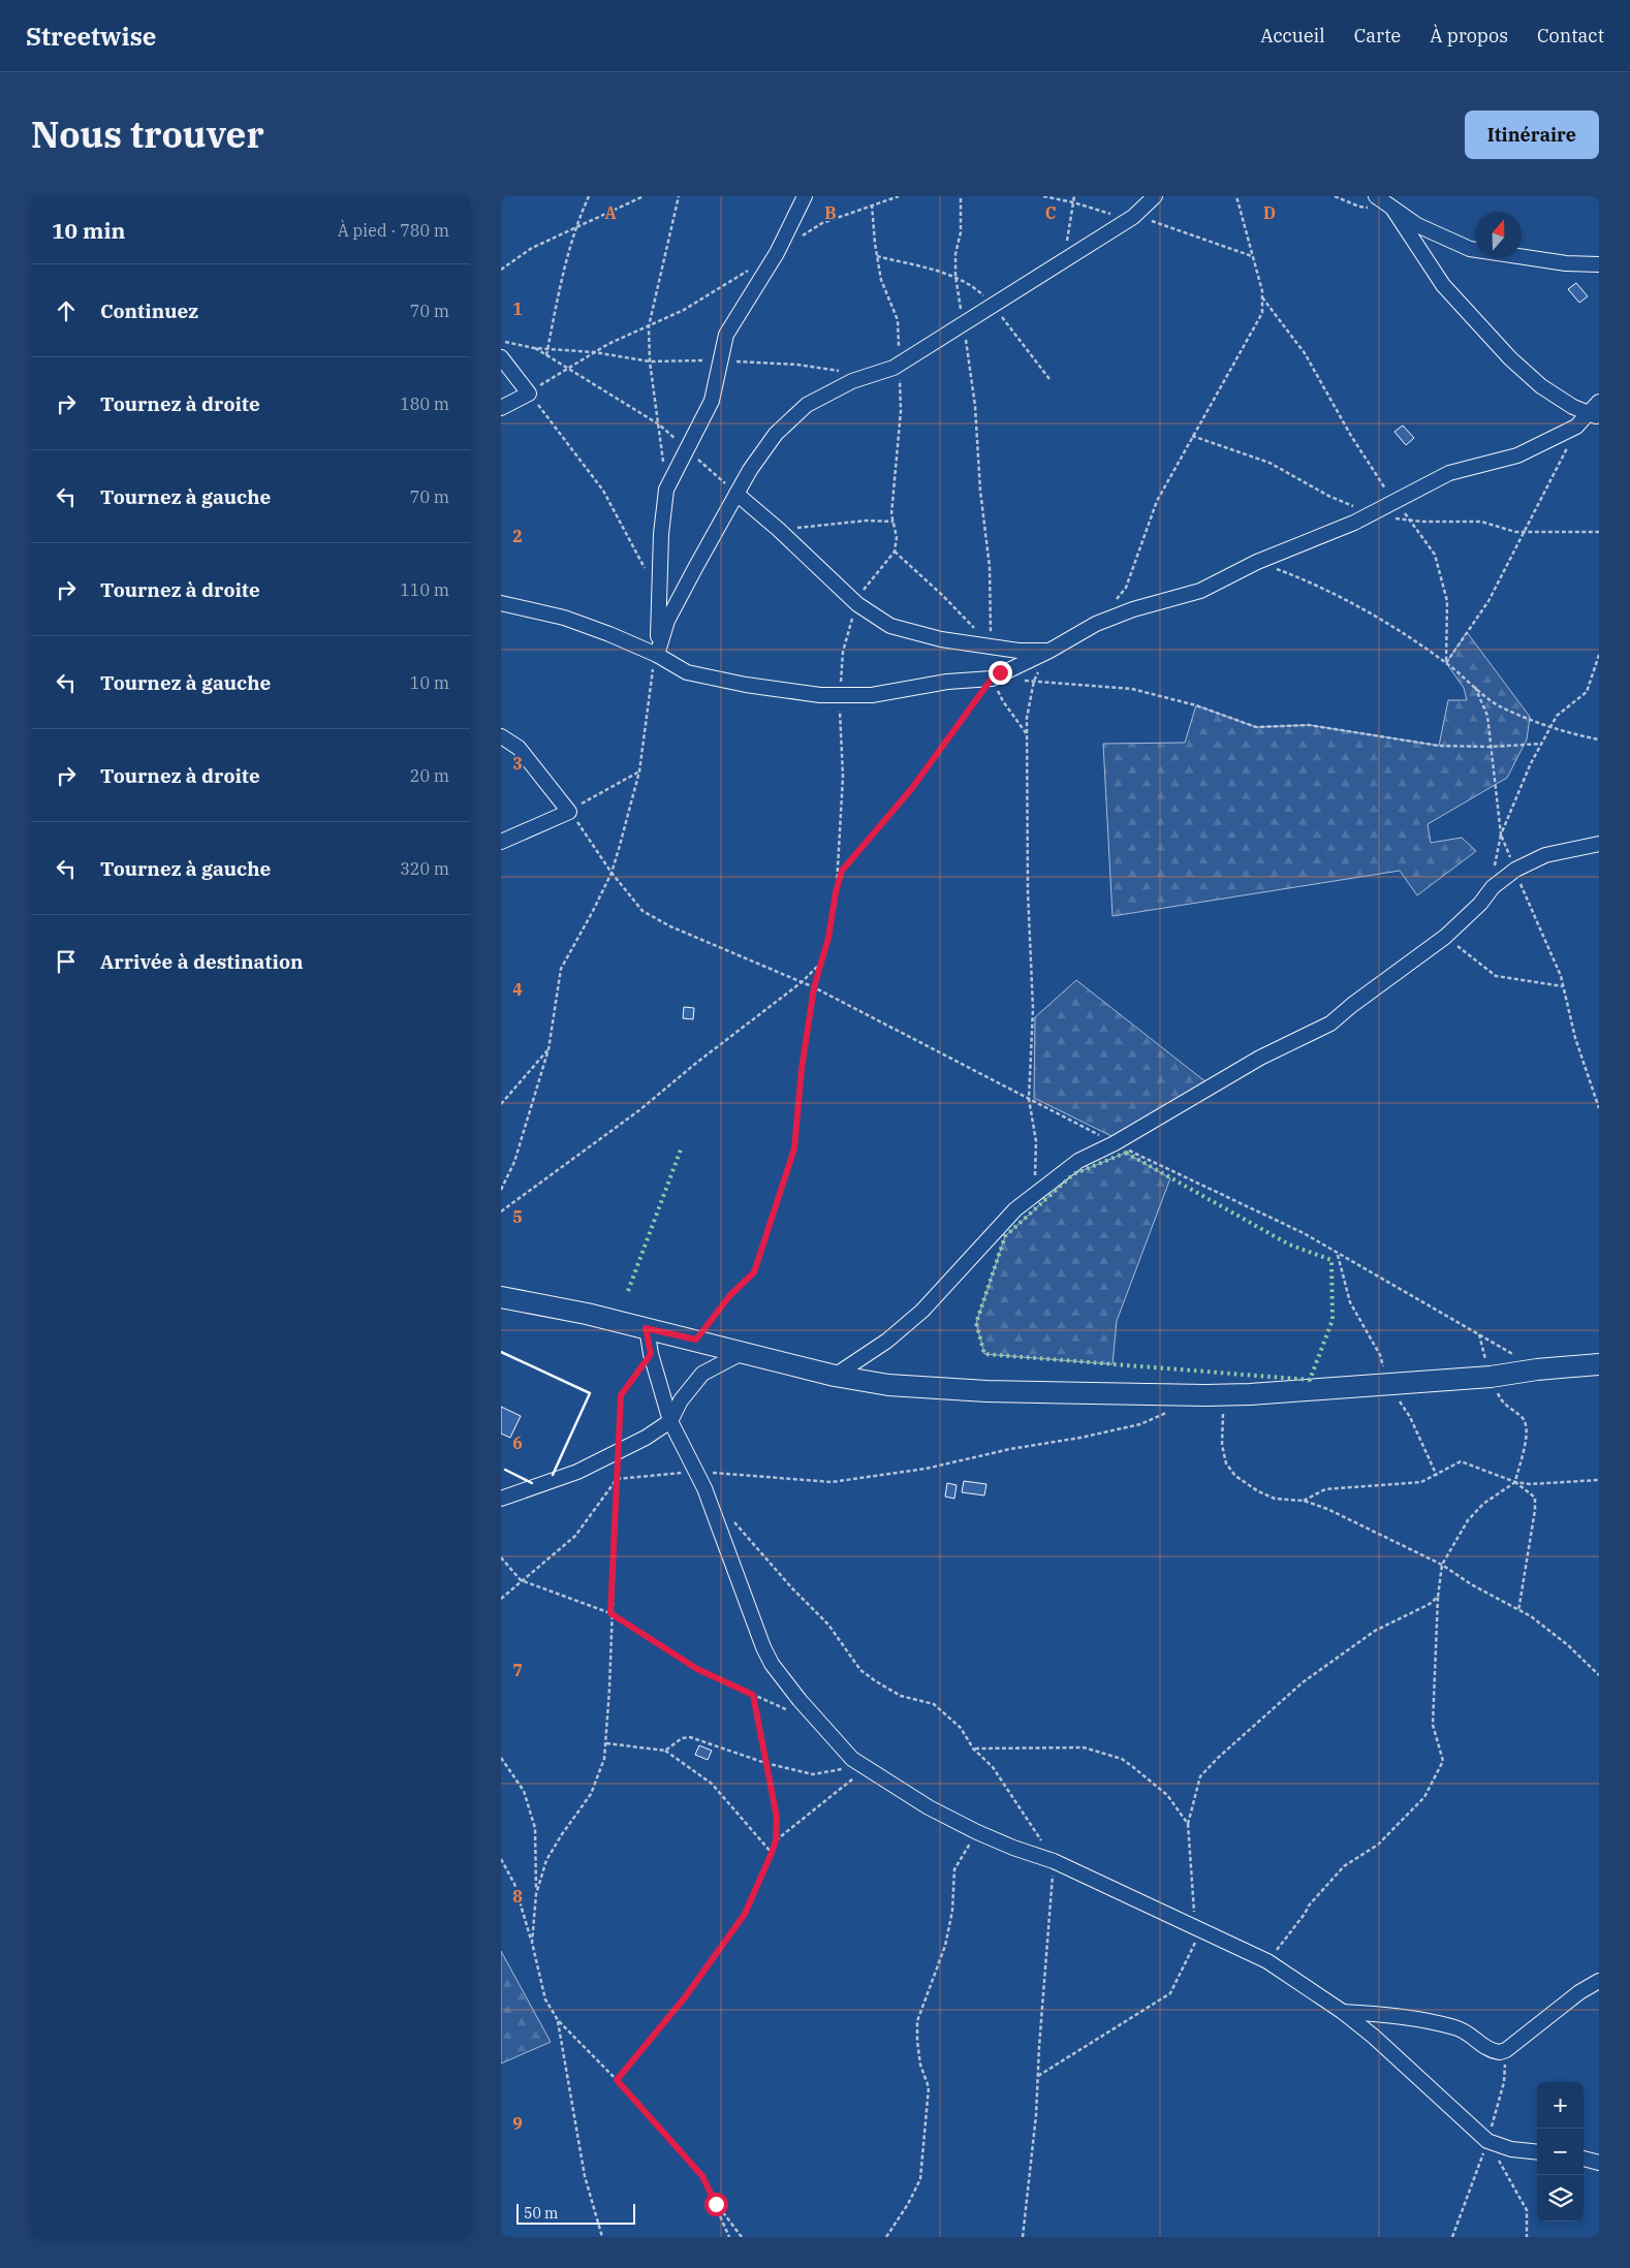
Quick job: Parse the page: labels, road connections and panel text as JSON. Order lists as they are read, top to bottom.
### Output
{
  "scale_bar": "50 m",
  "north": "top",
  "page": {
    "header": "Streetwise",
    "nav": [
      "Accueil",
      "Carte",
      "À propos",
      "Contact"
    ],
    "title": "Nous trouver",
    "buttons": "Itinéraire",
    "heading": ["10 min", "À pied · 780 m"],
    "list": [
      ["Continuez", "70 m"],
      ["Tournez à droite", "180 m"],
      ["Tournez à gauche", "70 m"],
      ["Tournez à droite", "110 m"],
      ["Tournez à gauche", "10 m"],
      ["Tournez à droite", "20 m"],
      ["Tournez à gauche", "320 m"],
      "Arrivée à destination"
    ],
    "map_buttons": ["+", "−"],
    "scale": "50 m"
  },
  "grid": {
    "columns": [
      "A",
      "B",
      "C",
      "D"
    ],
    "rows": [
      "1",
      "2",
      "3",
      "4",
      "5",
      "6",
      "7",
      "8",
      "9"
    ]
  }
}
